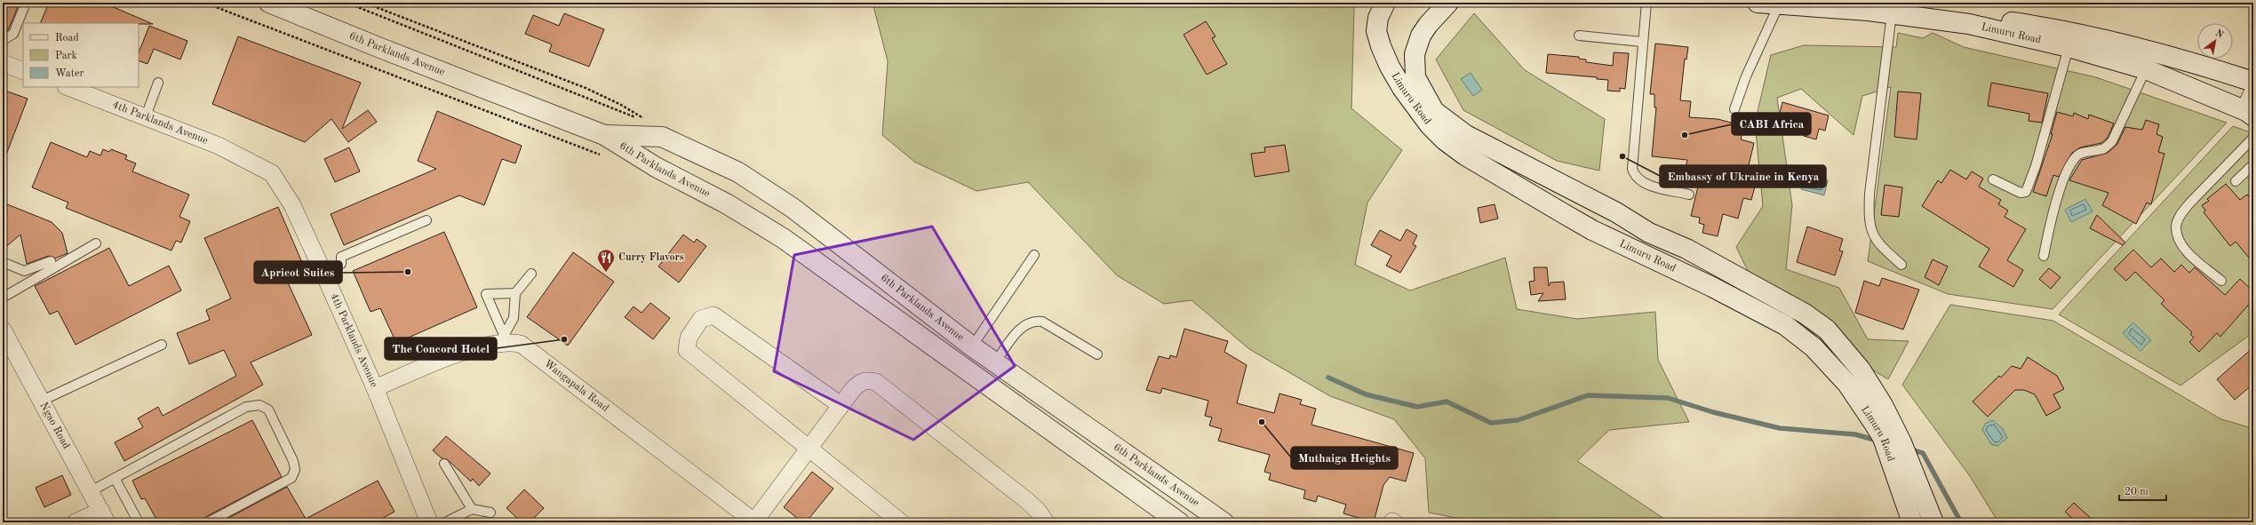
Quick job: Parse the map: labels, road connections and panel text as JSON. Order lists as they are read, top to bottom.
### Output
{
  "streets": {
    "main road": ["Limuru Road", "6th Parklands Avenue"],
    "street": ["4th Parklands Avenue", "Wangapala Road", "Ngao Road"]
  },
  "crossings": [
    ["4th Parklands Avenue", "Wangapala Road"]
  ],
  "places": {
    "other": [
      "CABI Africa",
      "Embassy of Ukraine in Kenya",
      "Apricot Suites",
      "The Concord Hotel",
      "Muthaiga Heights"
    ],
    "restaurant": ["Curry Flavors"]
  },
  "legend": ["Road", "Park", "Water"],
  "scale_bar": "20 m",
  "north": "top right"
}
